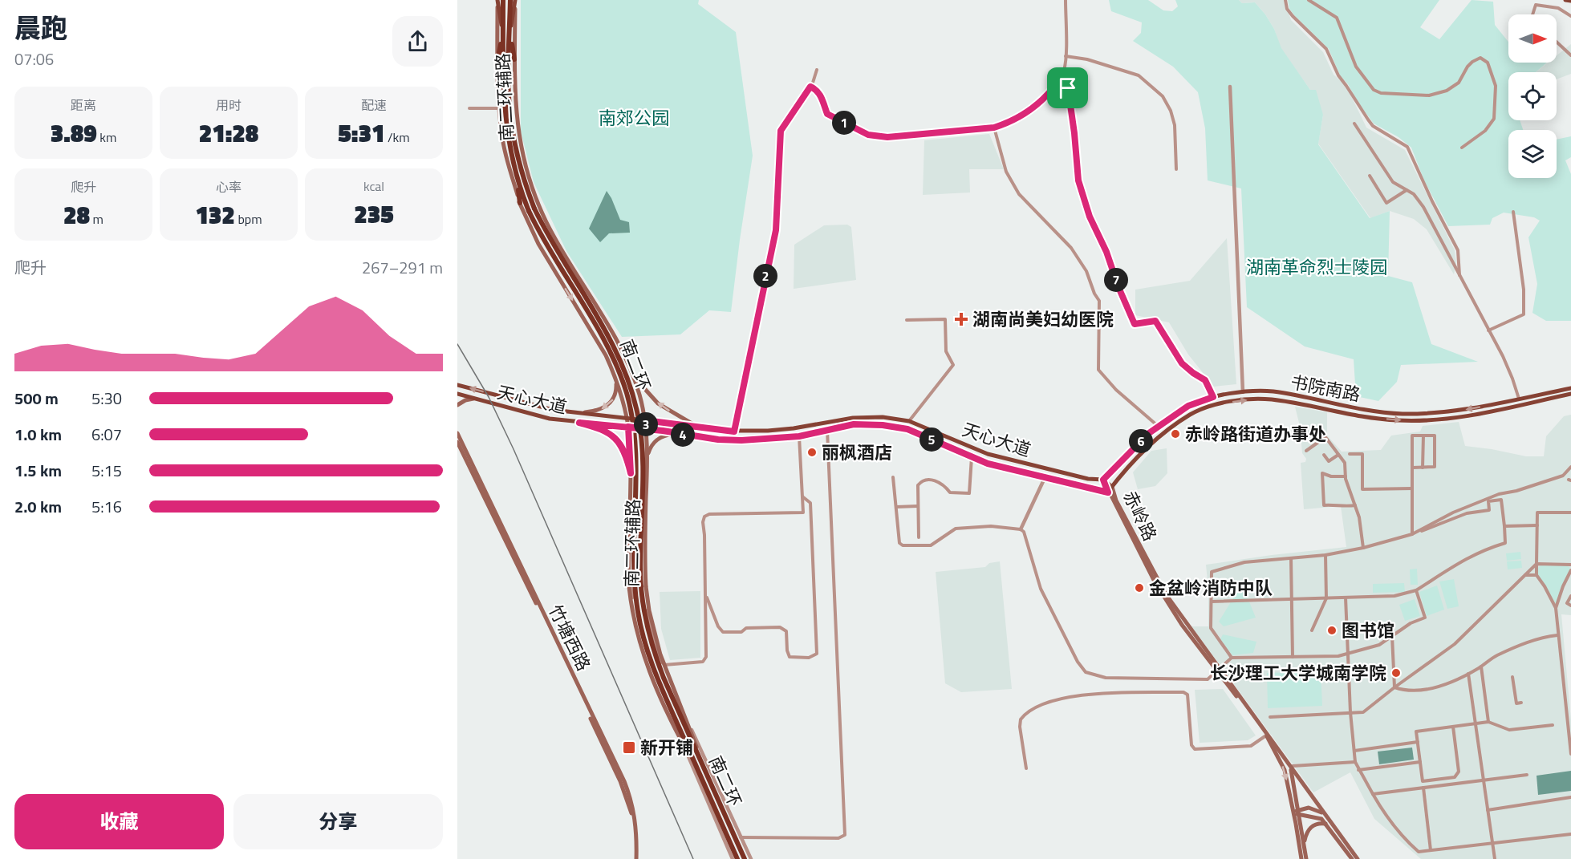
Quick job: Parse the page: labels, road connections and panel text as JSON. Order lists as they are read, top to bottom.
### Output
{
  "streets": {
    "highway": ["南二环"],
    "main road": [
      "南二环辅路",
      "书院南路",
      "天心大道",
      "赤岭路",
      "竹塘西路"
    ]
  },
  "crossings": [
    ["南二环辅路", "天心大道"],
    ["书院南路", "天心大道"],
    ["书院南路", "赤岭路"],
    ["天心大道", "赤岭路"]
  ],
  "parks": ["南郊公园", "湖南革命烈士陵园"],
  "places": {
    "health": ["湖南尚美妇幼医院"],
    "other": [
      "赤岭路街道办事处",
      "丽枫酒店",
      "金盆岭消防中队",
      "图书馆",
      "长沙理工大学城南学院"
    ],
    "transit": ["新开铺"]
  },
  "north": "right",
  "page": {
    "heading": ["晨跑", "07:06"],
    "stats": [
      ["距离", "3.89 km"],
      ["用时", "21:28"],
      ["配速", "5:31 /km"],
      ["爬升", "28 m"],
      ["心率", "132 bpm"],
      ["kcal", "235"]
    ],
    "pins": [
      "1",
      "2",
      "7",
      "3",
      "4",
      "5",
      "6"
    ],
    "chart": ["爬升", "267–291 m"],
    "list": [
      {
        "name": "500 m",
        "note": "5:30"
      },
      {
        "name": "1.0 km",
        "note": "6:07"
      },
      {
        "name": "1.5 km",
        "note": "5:15"
      },
      {
        "name": "2.0 km",
        "note": "5:16"
      }
    ],
    "buttons": ["收藏", "分享"]
  }
}
